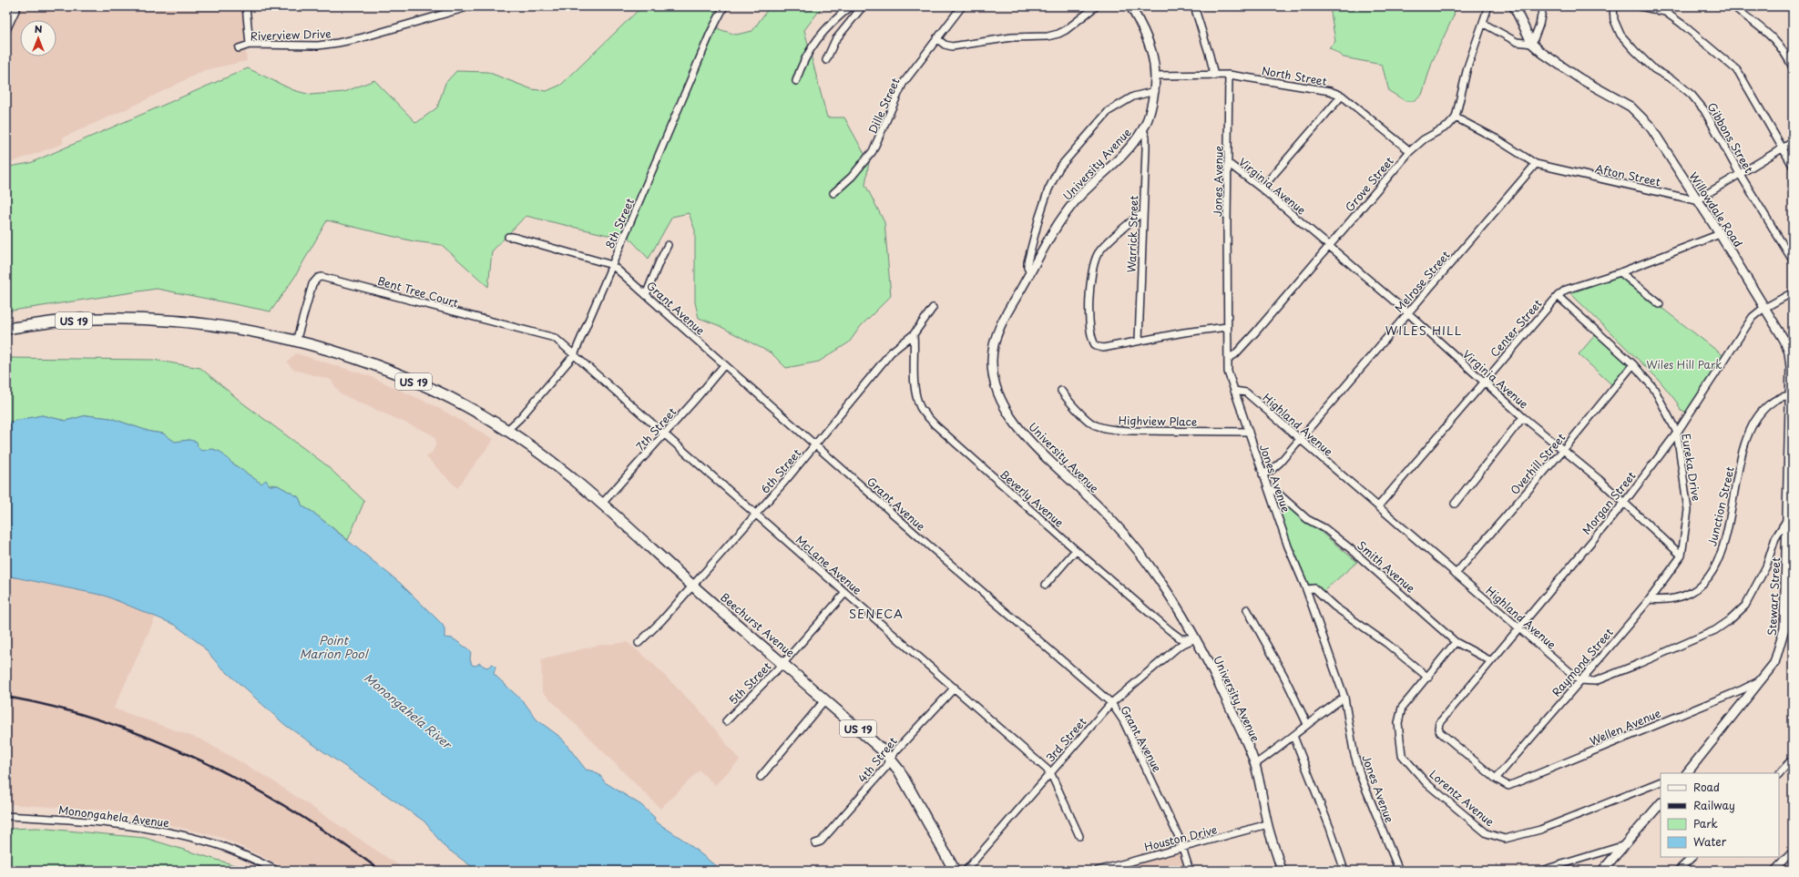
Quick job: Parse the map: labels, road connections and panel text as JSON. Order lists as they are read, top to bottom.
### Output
{
  "streets": {
    "main road": ["US 19", "Beechurst Avenue"],
    "street": [
      "Riverview Drive",
      "North Street",
      "Dille Street",
      "Gibbons Street",
      "University Avenue",
      "Afton Street",
      "Jones Avenue",
      "Grove Street",
      "Virginia Avenue",
      "Willowdale Road",
      "8th Street",
      "Warrick Street",
      "Melrose Street",
      "Bent Tree Court",
      "Grant Avenue",
      "Center Street",
      "Highview Place",
      "Highland Avenue",
      "7th Street",
      "Overhill Street",
      "Eureka Drive",
      "6th Street",
      "Beverly Avenue",
      "Morgan Street",
      "Junction Street",
      "McLane Avenue",
      "Smith Avenue",
      "Stewart Street",
      "Raymond Street",
      "5th Street",
      "Wellen Avenue",
      "3rd Street",
      "4th Street",
      "Lorentz Avenue",
      "Monongahela Avenue",
      "Houston Drive"
    ]
  },
  "crossings": [
    ["North Street", "University Avenue"],
    ["North Street", "Jones Avenue"],
    ["North Street", "Grove Street"],
    ["University Avenue", "Warrick Street"],
    ["University Avenue", "Beverly Avenue"],
    ["University Avenue", "3rd Street"],
    ["University Avenue", "Houston Drive"],
    ["Afton Street", "Grove Street"],
    ["Afton Street", "Willowdale Road"],
    ["Afton Street", "Melrose Street"],
    ["Jones Avenue", "Grove Street"],
    ["Jones Avenue", "Virginia Avenue"],
    ["Jones Avenue", "Melrose Street"],
    ["Jones Avenue", "Highview Place"],
    ["Jones Avenue", "Highland Avenue"],
    ["Jones Avenue", "Smith Avenue"],
    ["Grove Street", "Virginia Avenue"],
    ["Virginia Avenue", "Melrose Street"],
    ["Virginia Avenue", "Center Street"],
    ["Virginia Avenue", "Overhill Street"],
    ["Virginia Avenue", "Eureka Drive"],
    ["Virginia Avenue", "Morgan Street"],
    ["Virginia Avenue", "Raymond Street"],
    ["Willowdale Road", "Center Street"],
    ["Willowdale Road", "Morgan Street"],
    ["Willowdale Road", "Junction Street"],
    ["Willowdale Road", "Stewart Street"],
    ["8th Street", "Bent Tree Court"],
    ["8th Street", "Grant Avenue"],
    ["8th Street", "US 19"],
    ["8th Street", "McLane Avenue"],
    ["8th Street", "Beechurst Avenue"],
    ["Melrose Street", "Highland Avenue"],
    ["Bent Tree Court", "US 19"],
    ["Bent Tree Court", "McLane Avenue"],
    ["Grant Avenue", "7th Street"],
    ["Grant Avenue", "6th Street"],
    ["Grant Avenue", "3rd Street"],
    ["Grant Avenue", "Houston Drive"],
    ["US 19", "Beechurst Avenue"],
    ["Center Street", "Highland Avenue"],
    ["Center Street", "Eureka Drive"],
    ["Highland Avenue", "Overhill Street"],
    ["Highland Avenue", "Morgan Street"],
    ["Highland Avenue", "Raymond Street"],
    ["7th Street", "McLane Avenue"],
    ["7th Street", "Beechurst Avenue"],
    ["Overhill Street", "Eureka Drive"],
    ["Eureka Drive", "Morgan Street"],
    ["Eureka Drive", "Raymond Street"],
    ["6th Street", "Beverly Avenue"],
    ["6th Street", "McLane Avenue"],
    ["6th Street", "Beechurst Avenue"],
    ["Beverly Avenue", "3rd Street"],
    ["Morgan Street", "Smith Avenue"],
    ["Morgan Street", "Wellen Avenue"],
    ["Junction Street", "Raymond Street"],
    ["McLane Avenue", "5th Street"],
    ["McLane Avenue", "3rd Street"],
    ["McLane Avenue", "4th Street"],
    ["Smith Avenue", "Lorentz Avenue"],
    ["Stewart Street", "Wellen Avenue"],
    ["Beechurst Avenue", "5th Street"],
    ["Beechurst Avenue", "4th Street"],
    ["Raymond Street", "Wellen Avenue"]
  ],
  "districts": ["WILES HILL", "SENECA"],
  "water": ["Point Marion Pool", "Monongahela River"],
  "parks": ["Wiles Hill Park"],
  "legend": [
    "Road",
    "Railway",
    "Park",
    "Water"
  ],
  "north": "top"
}
